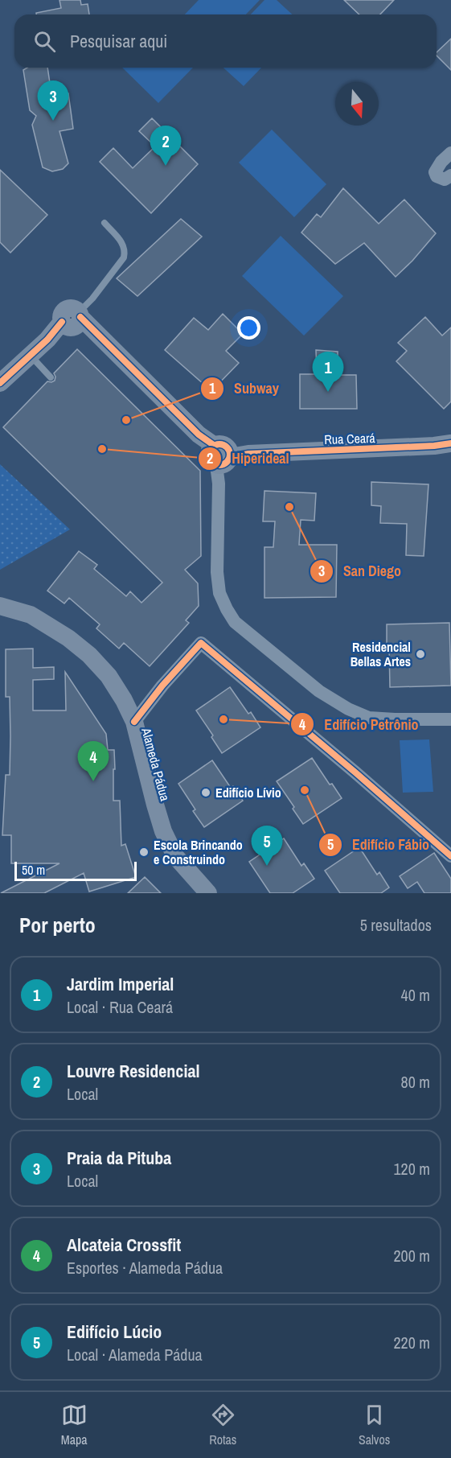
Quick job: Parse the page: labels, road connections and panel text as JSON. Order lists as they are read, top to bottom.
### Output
{
  "streets": {
    "street": ["Rua Ceará", "Alameda Pádua"]
  },
  "places": [
    "Subway",
    "Hiperideal",
    "San Diego",
    "Residencial Bellas Artes",
    "Edifício Petrônio",
    "Edifício Fábio",
    "Edifício Lívio",
    "Escola Brincando e Construindo"
  ],
  "scale_bar": "50 m",
  "north": "bottom",
  "page": {
    "search": "Pesquisar aqui",
    "pins": [
      "3",
      "2",
      "1",
      "4",
      "5"
    ],
    "scale": "50 m",
    "heading": ["Por perto", "5 resultados"],
    "list": [
      {
        "mark": "1",
        "name": "Jardim Imperial",
        "note": "Local · Rua Ceará",
        "value": "40 m"
      },
      {
        "mark": "2",
        "name": "Louvre Residencial",
        "note": "Local",
        "value": "80 m"
      },
      {
        "mark": "3",
        "name": "Praia da Pituba",
        "note": "Local",
        "value": "120 m"
      },
      {
        "mark": "4",
        "name": "Alcateia Crossfit",
        "note": "Esportes · Alameda Pádua",
        "value": "200 m"
      },
      {
        "mark": "5",
        "name": "Edifício Lúcio",
        "note": "Local · Alameda Pádua",
        "value": "220 m"
      }
    ],
    "nav": ["Mapa", "Rotas", "Salvos"]
  }
}
